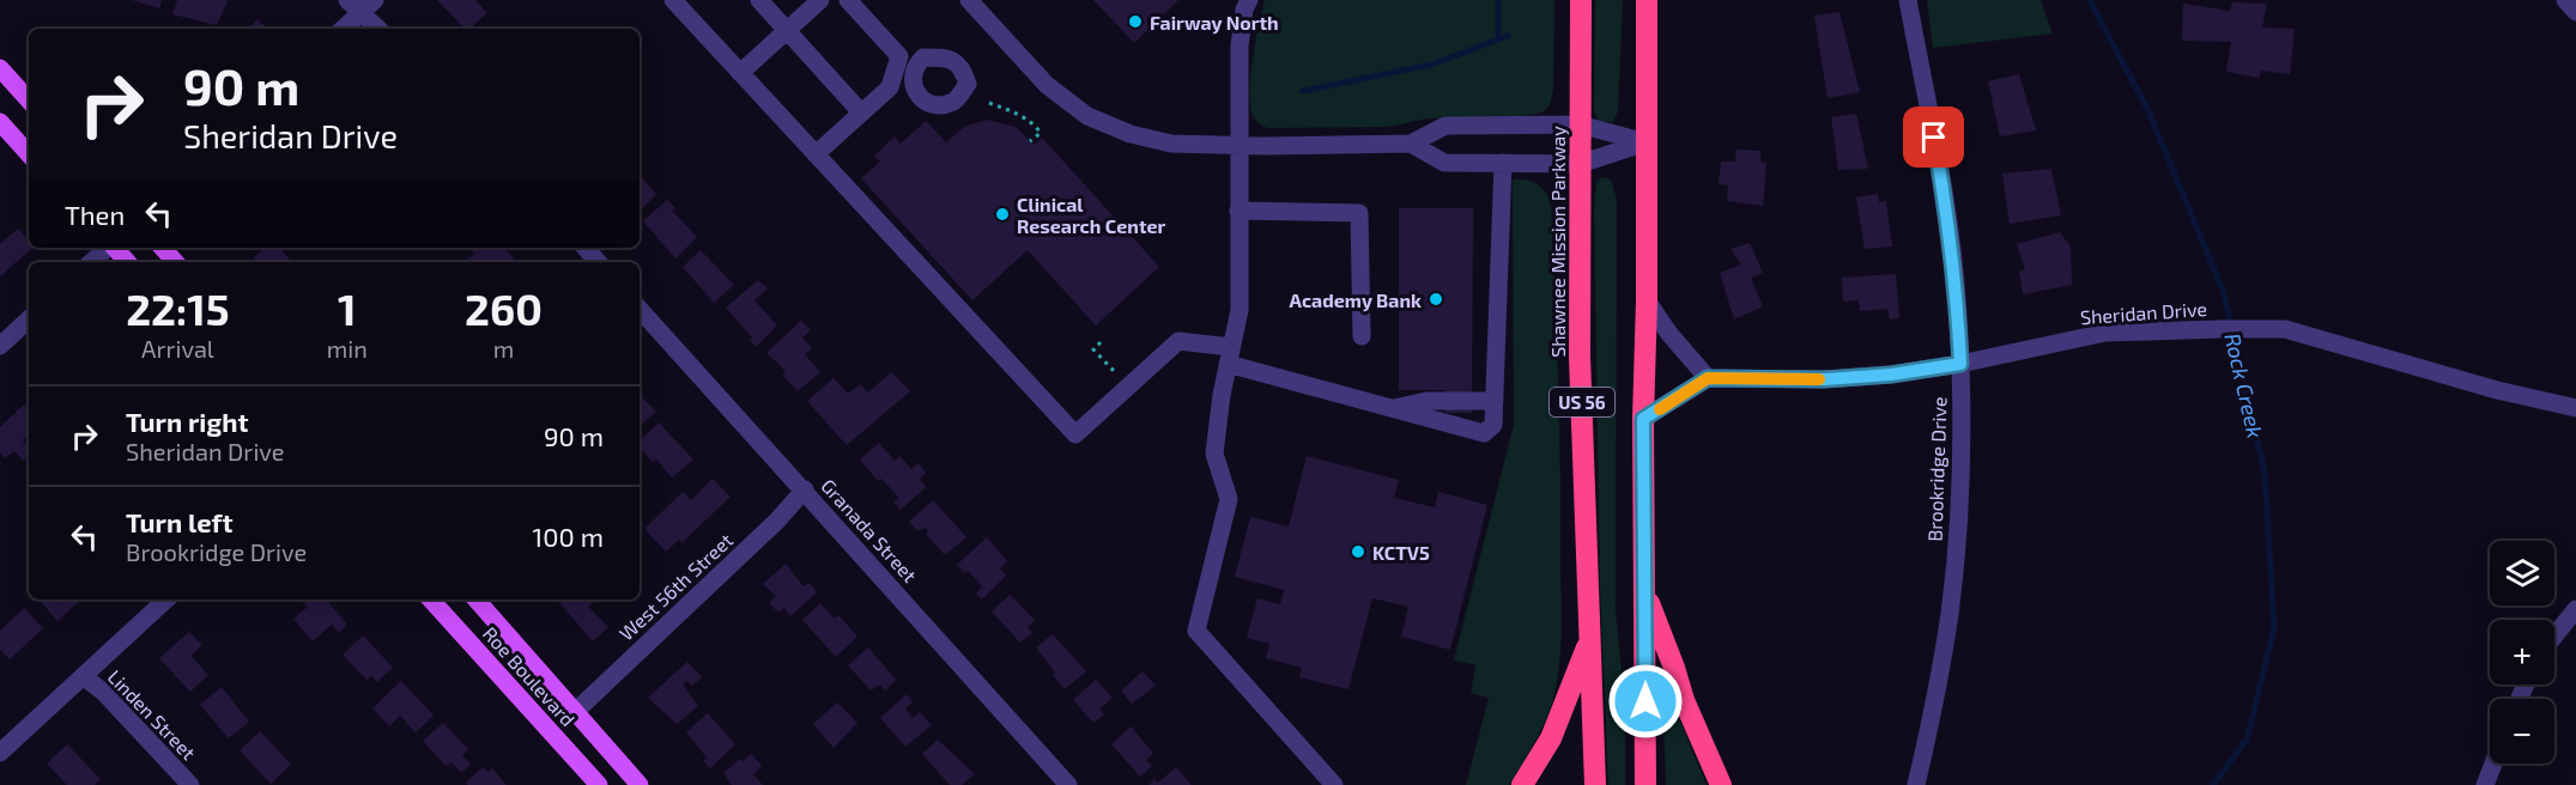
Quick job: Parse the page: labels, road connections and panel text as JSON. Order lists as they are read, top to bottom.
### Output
{
  "streets": {
    "highway": ["Shawnee Mission Parkway", "US 56"],
    "main road": ["Roe Boulevard"],
    "street": [
      "Sheridan Drive",
      "Brookridge Drive",
      "Granada Street",
      "West 56th Street",
      "Linden Street"
    ]
  },
  "crossings": [
    ["Sheridan Drive", "Brookridge Drive"],
    ["Granada Street", "West 56th Street"],
    ["West 56th Street", "Roe Boulevard"]
  ],
  "water": ["Rock Creek"],
  "places": [
    "Fairway North",
    "Clinical Research Center",
    "Academy Bank",
    "KCTV5"
  ],
  "page": {
    "turn": ["90 m", "Sheridan Drive"],
    "then": "Then",
    "eta": [
      "22:15",
      "Arrival",
      "1",
      "min",
      "260",
      "m"
    ],
    "list": [
      {
        "name": "Turn right",
        "note": "Sheridan Drive",
        "value": "90 m"
      },
      {
        "name": "Turn left",
        "note": "Brookridge Drive",
        "value": "100 m"
      }
    ],
    "map_buttons": ["+", "−"]
  }
}
